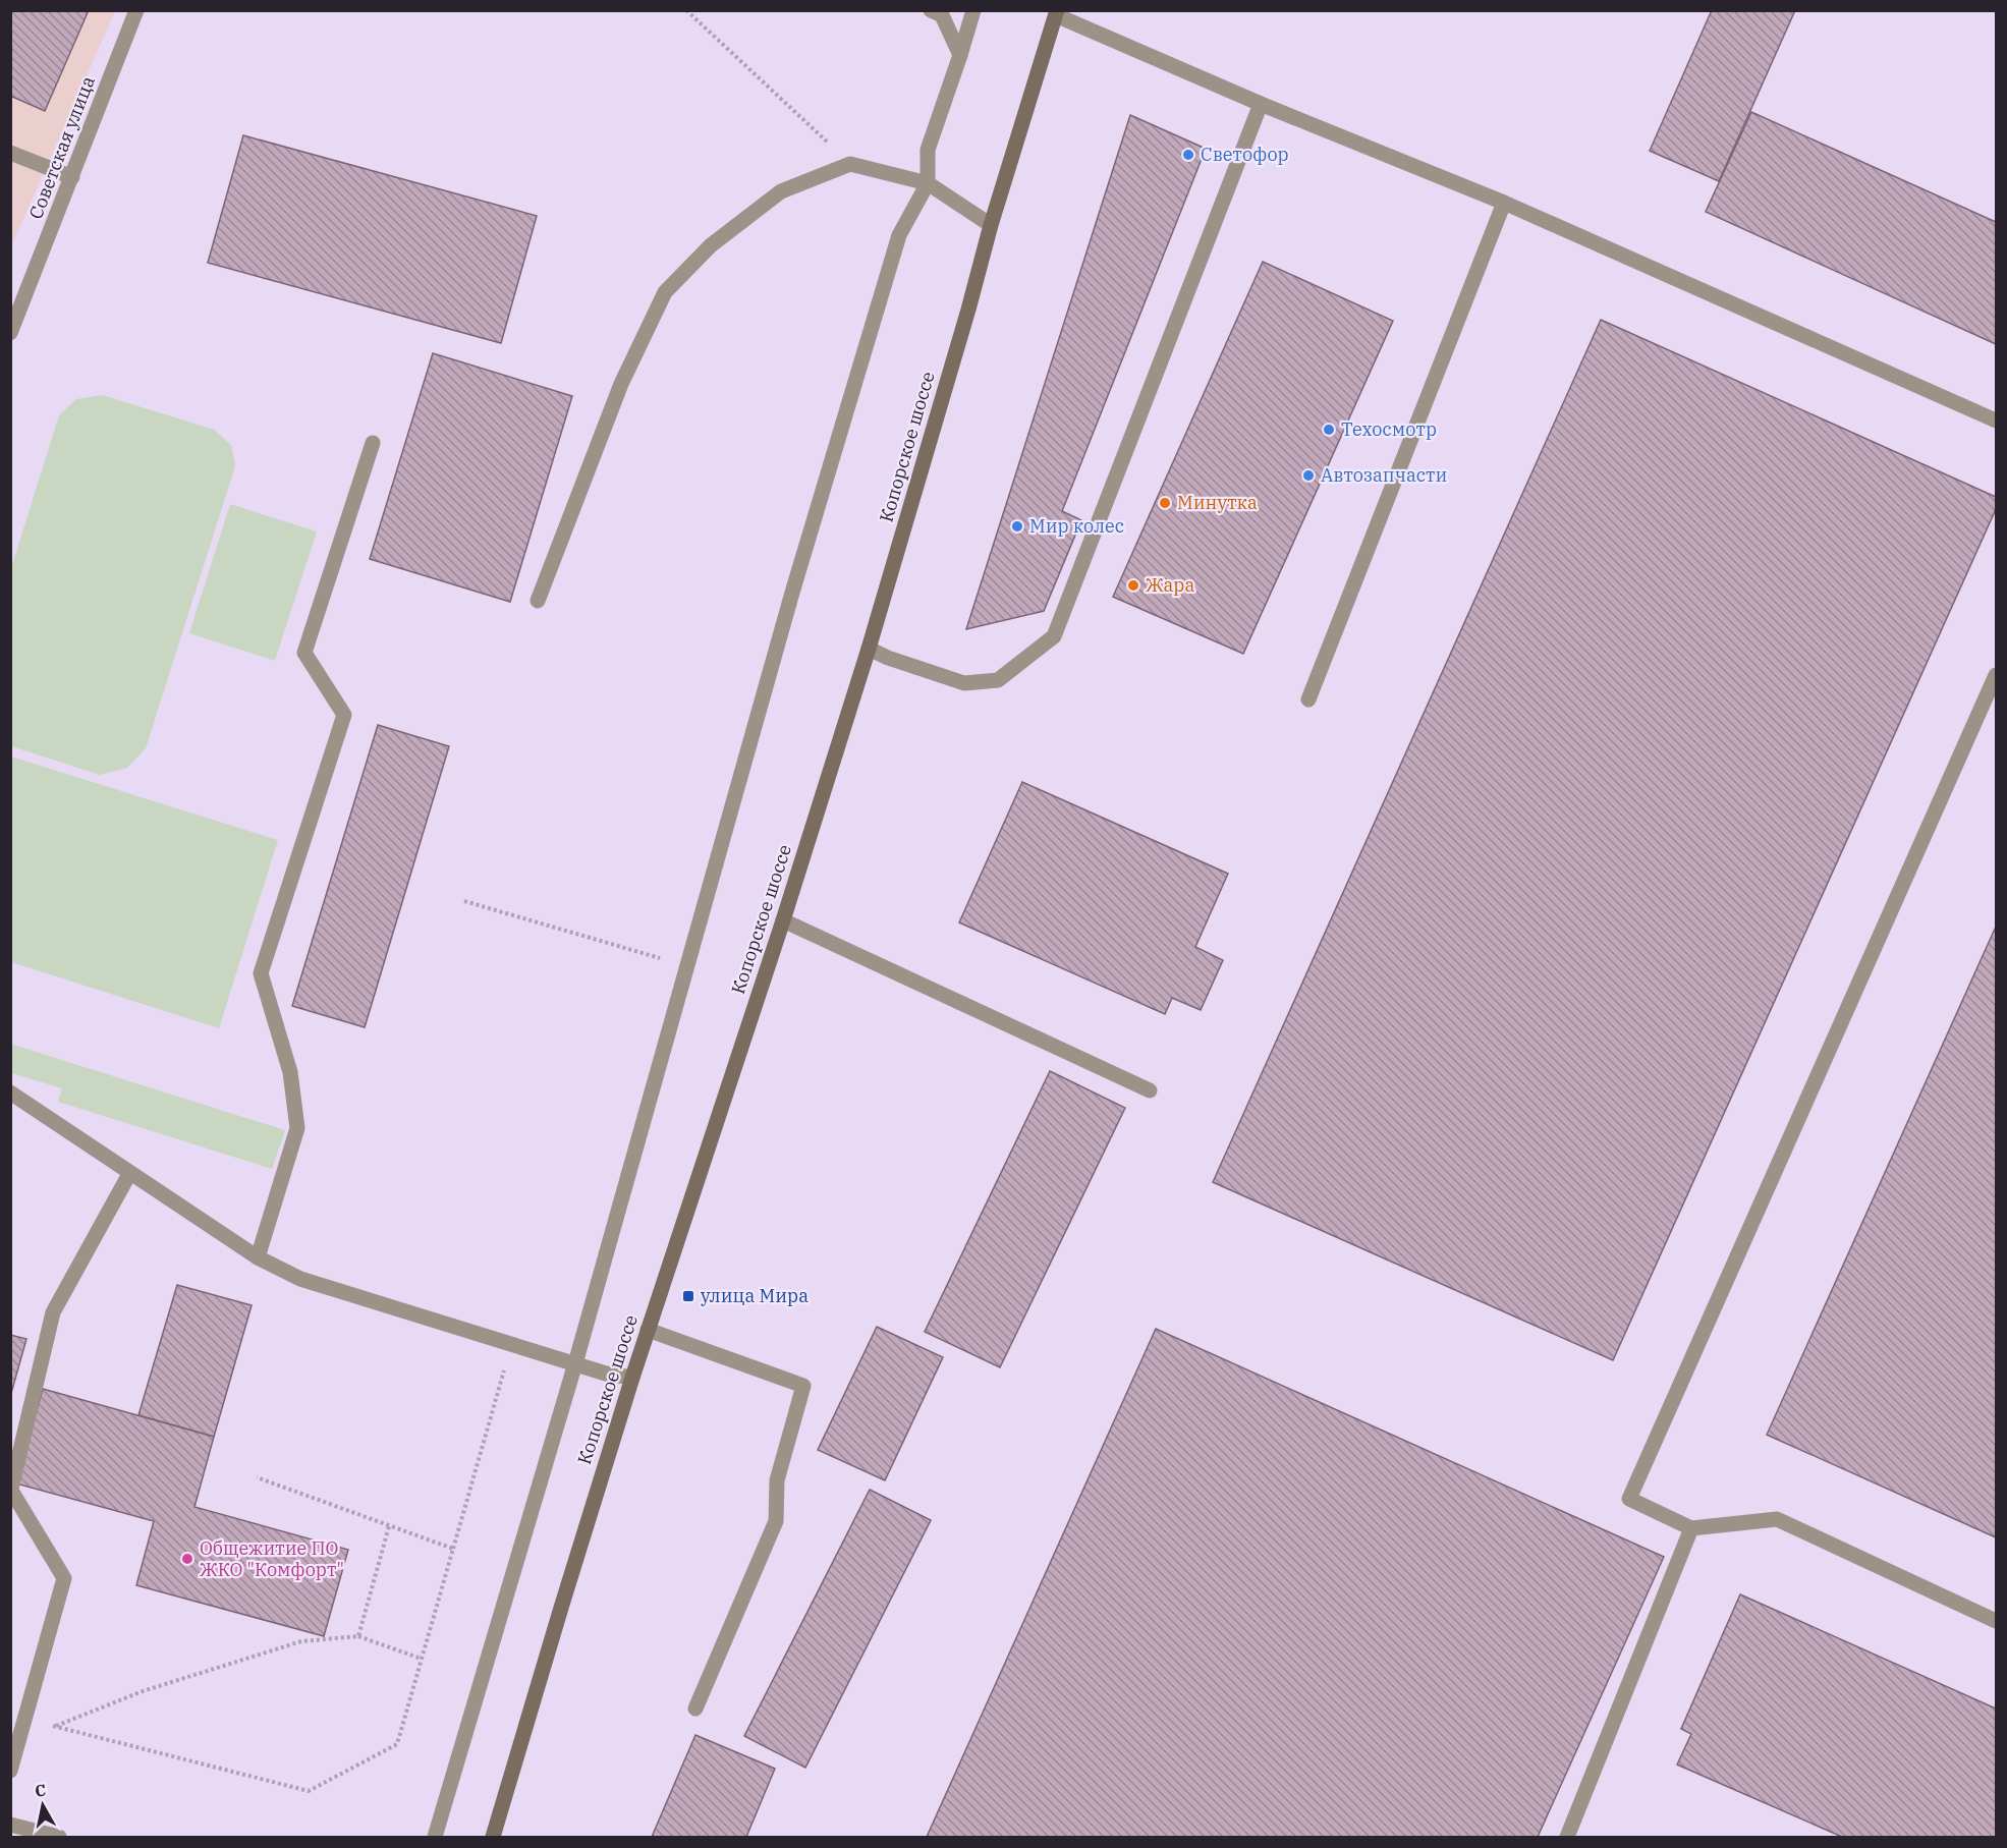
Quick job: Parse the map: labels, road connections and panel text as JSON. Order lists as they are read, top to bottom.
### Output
{
  "streets": {
    "main road": ["Копорское шоссе"],
    "street": ["Советская улица"]
  },
  "places": {
    "other": [
      "Светофор",
      "Техосмотр",
      "Автозапчасти",
      "Минутка",
      "Мир колес",
      "Жара",
      "Общежитие ПО ЖКО \"Комфорт\""
    ],
    "transit": ["улица Мира"]
  },
  "north": "top"
}
